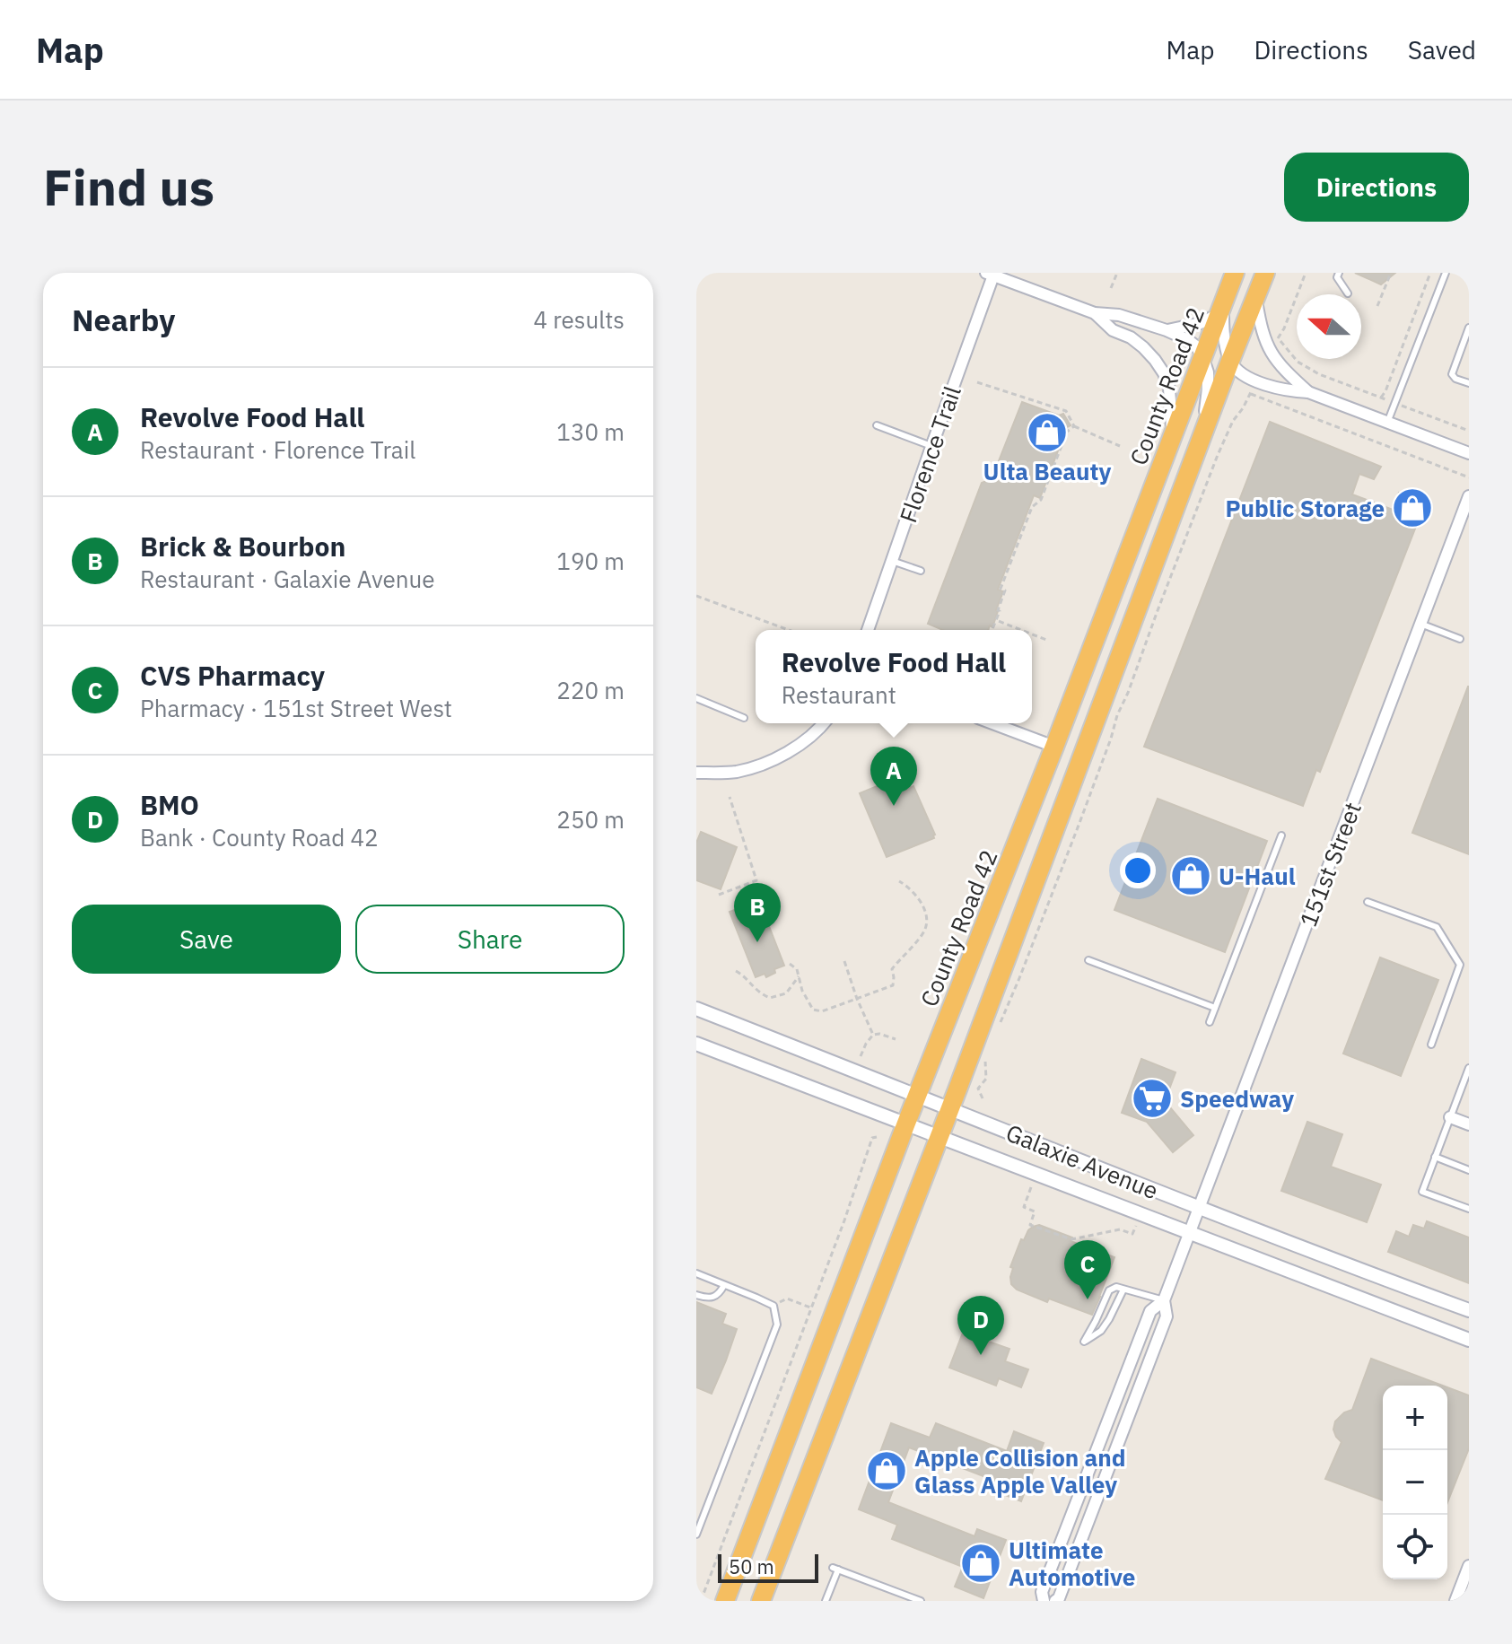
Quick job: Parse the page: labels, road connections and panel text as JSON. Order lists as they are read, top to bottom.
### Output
{
  "streets": {
    "highway": ["County Road 42"],
    "street": ["Florence Trail", "151st Street", "Galaxie Avenue"]
  },
  "crossings": [
    ["County Road 42", "Galaxie Avenue"],
    ["151st Street", "Galaxie Avenue"]
  ],
  "places": {
    "shop": [
      "Ulta Beauty",
      "Public Storage",
      "U-Haul",
      "Apple Collision and Glass Apple Valley",
      "Ultimate Automotive"
    ],
    "supermarket": ["Speedway"]
  },
  "scale_bar": "50 m",
  "north": "left",
  "page": {
    "header": "Map",
    "nav": ["Map", "Directions", "Saved"],
    "buttons": [
      "Directions",
      ["Save", "Share"]
    ],
    "title": "Find us",
    "heading": ["Nearby", "4 results"],
    "list": [
      {
        "mark": "A",
        "name": "Revolve Food Hall",
        "note": "Restaurant · Florence Trail",
        "value": "130 m"
      },
      {
        "mark": "B",
        "name": "Brick & Bourbon",
        "note": "Restaurant · Galaxie Avenue",
        "value": "190 m"
      },
      {
        "mark": "C",
        "name": "CVS Pharmacy",
        "note": "Pharmacy · 151st Street West",
        "value": "220 m"
      },
      {
        "mark": "D",
        "name": "BMO",
        "note": "Bank · County Road 42",
        "value": "250 m"
      }
    ],
    "popup": ["Revolve Food Hall", "Restaurant"],
    "pins": [
      "A",
      "B",
      "C",
      "D"
    ],
    "map_buttons": ["+", "−"],
    "scale": "50 m"
  }
}
